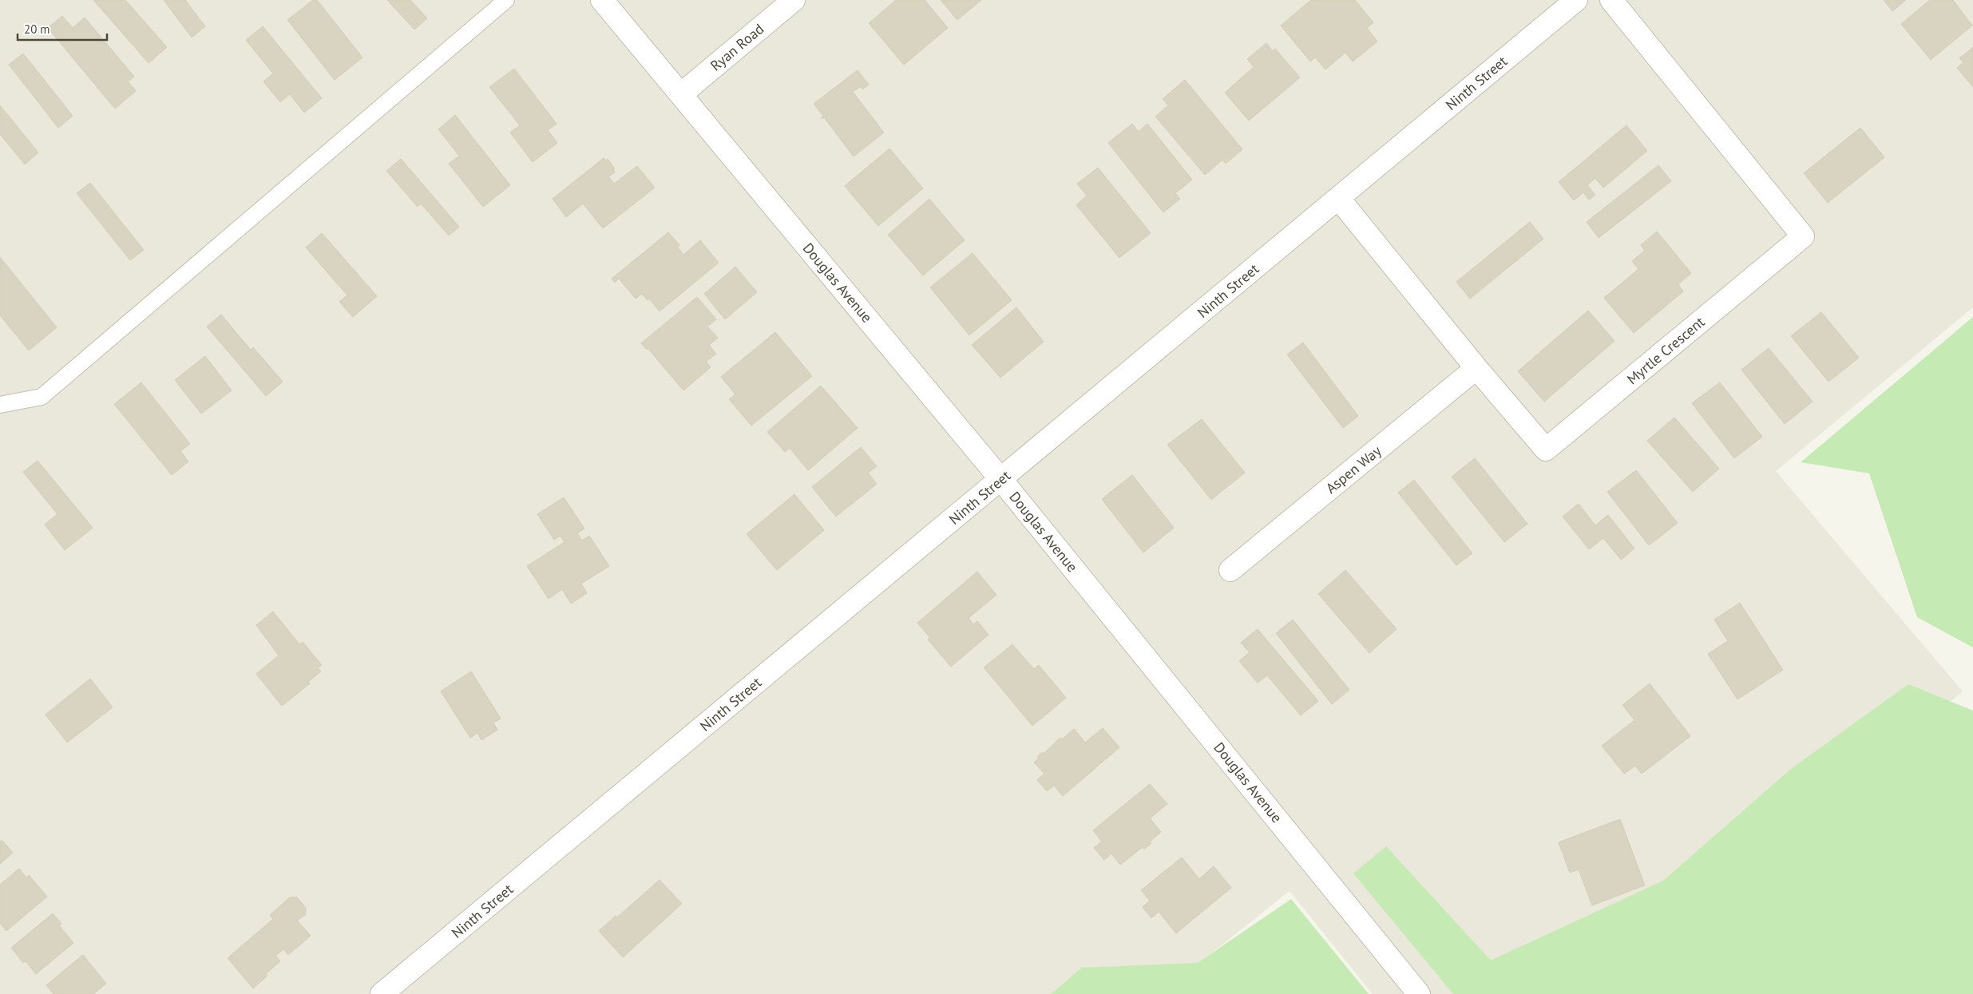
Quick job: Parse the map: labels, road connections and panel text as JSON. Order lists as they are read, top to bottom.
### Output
{
  "streets": {
    "street": [
      "Ryan Road",
      "Ninth Street",
      "Douglas Avenue",
      "Myrtle Crescent",
      "Aspen Way"
    ]
  },
  "crossings": [
    ["Ryan Road", "Douglas Avenue"],
    ["Ninth Street", "Douglas Avenue"],
    ["Ninth Street", "Myrtle Crescent"],
    ["Myrtle Crescent", "Aspen Way"]
  ],
  "scale_bar": "20 m"
}
